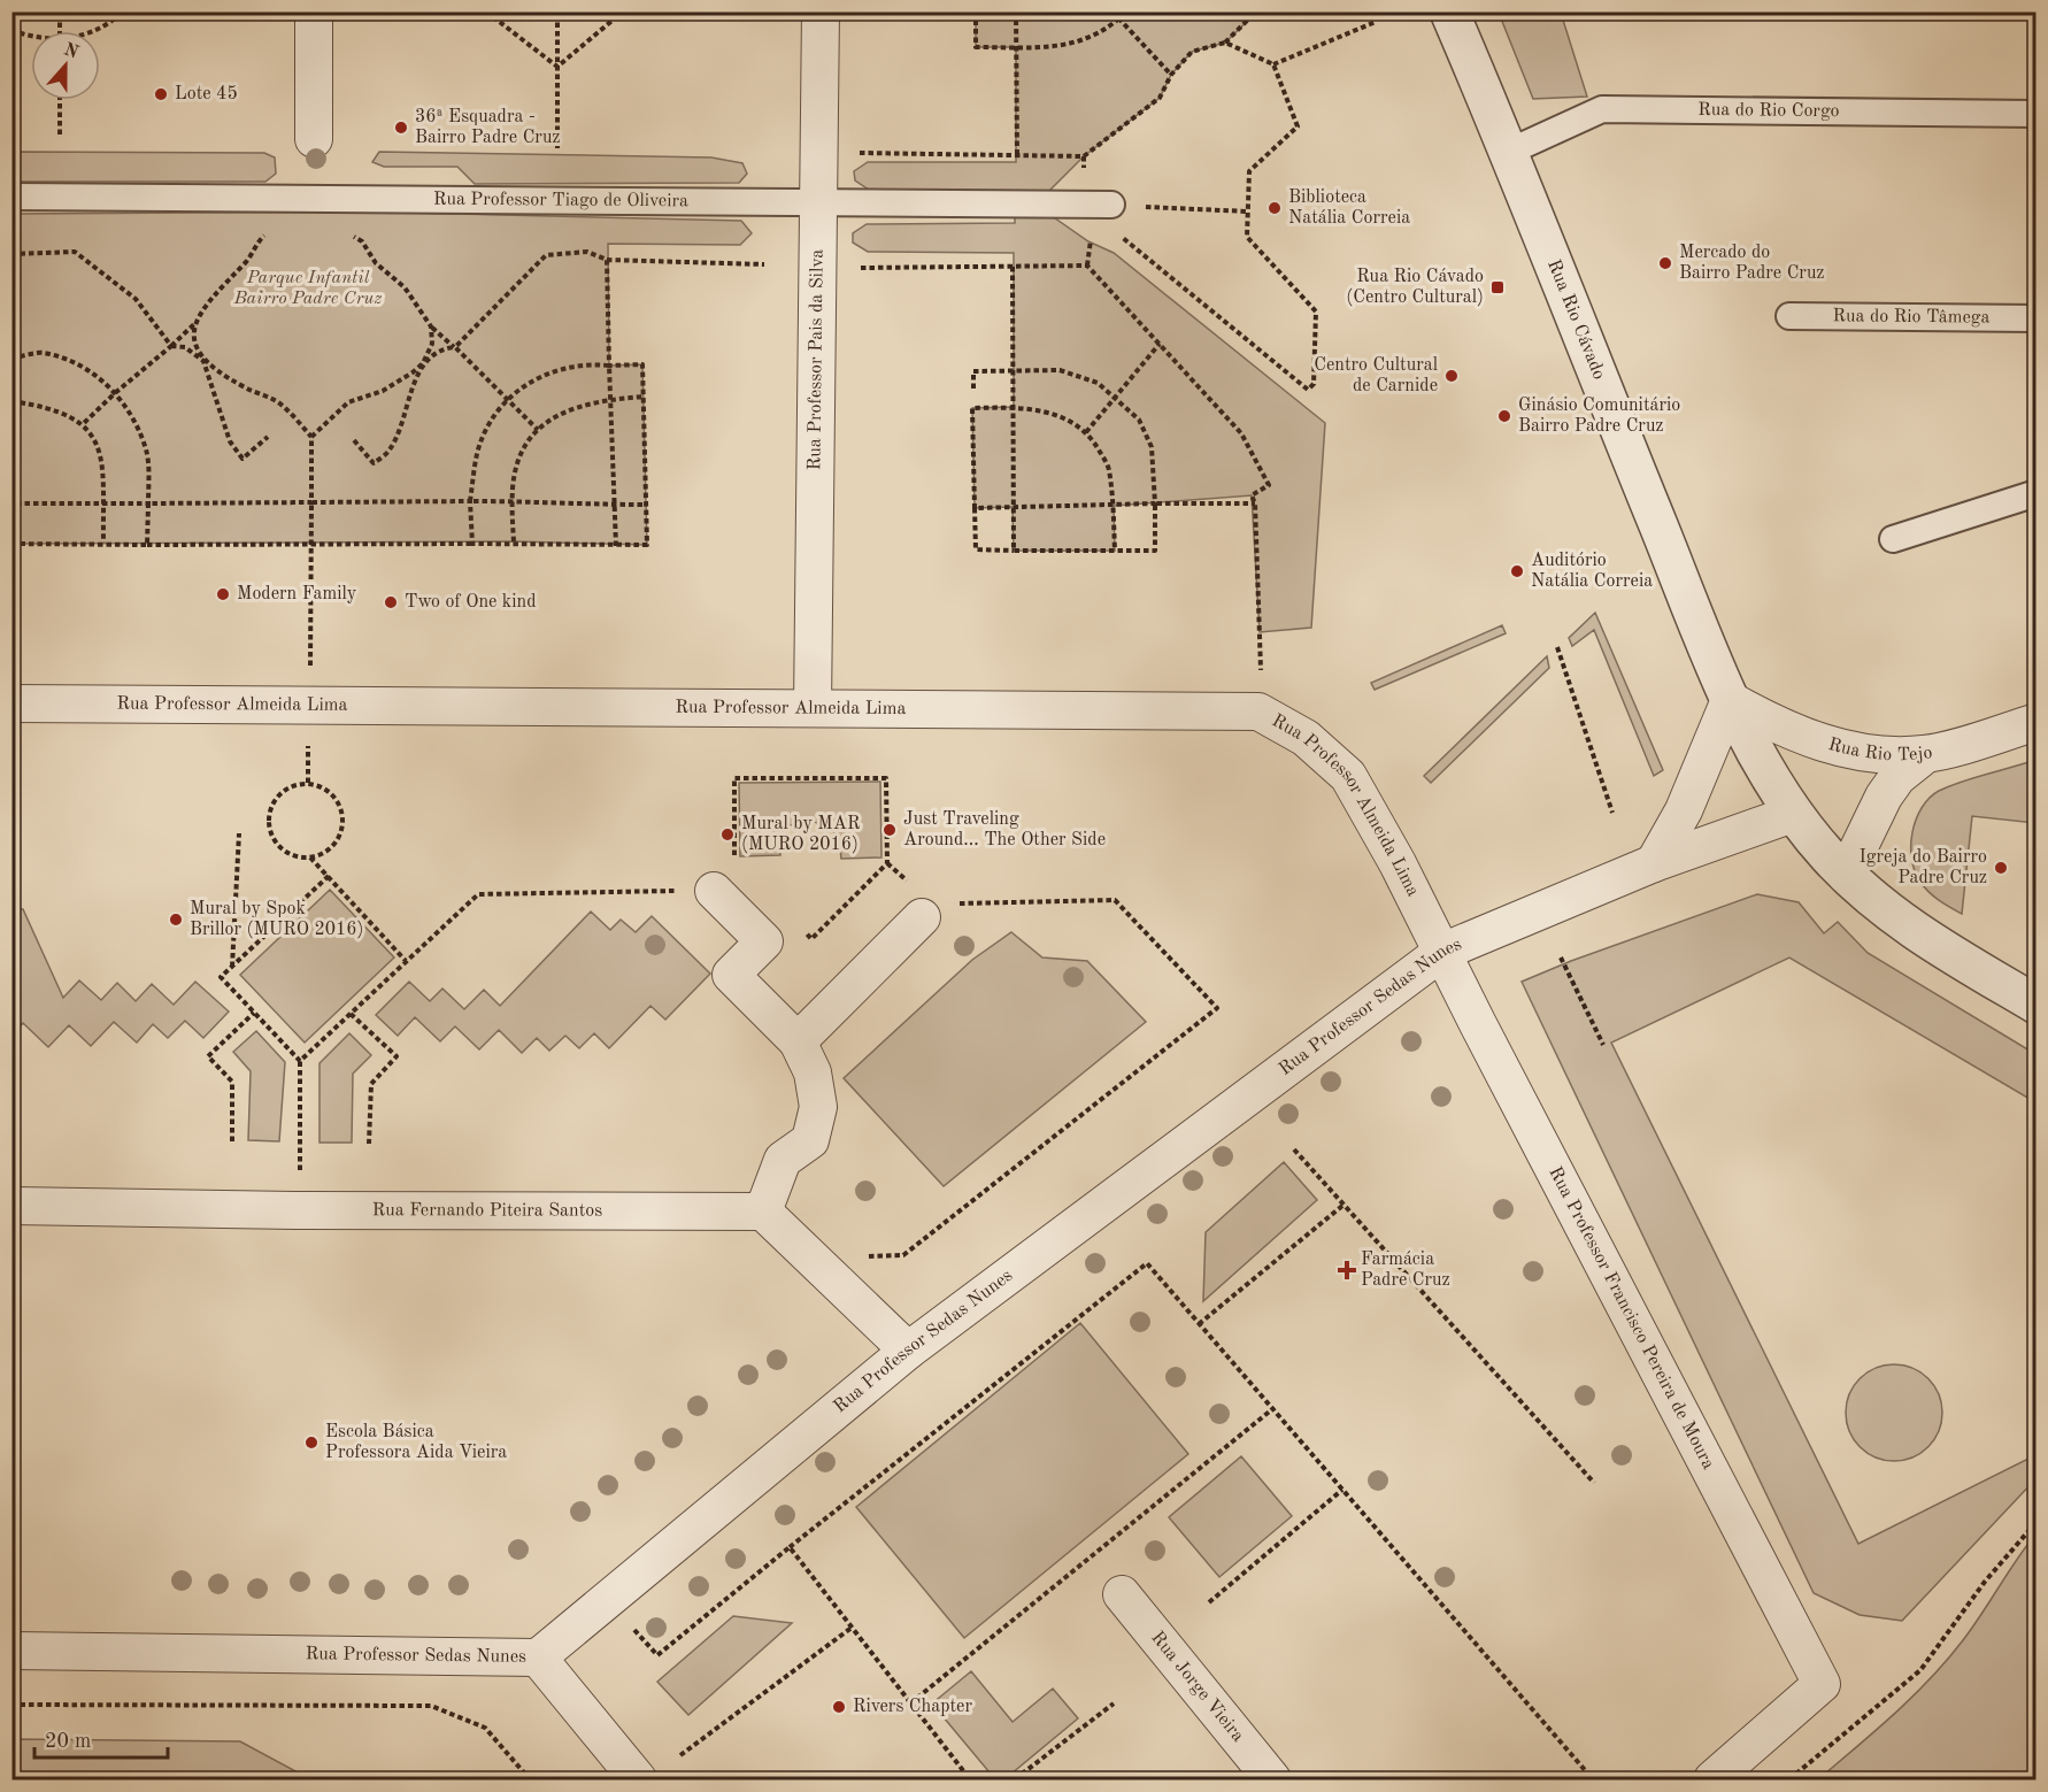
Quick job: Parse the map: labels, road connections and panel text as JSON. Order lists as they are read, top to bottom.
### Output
{
  "streets": {
    "street": [
      "Rua do Rio Corgo",
      "Rua Professor Tiago de Oliveira",
      "Rua do Rio Tâmega",
      "Rua Rio Cávado",
      "Rua Professor Pais da Silva",
      "Rua Professor Almeida Lima",
      "Rua Rio Tejo",
      "Rua Professor Sedas Nunes",
      "Rua Fernando Piteira Santos",
      "Rua Professor Francisco Pereira de Moura",
      "Rua Jorge Vieira"
    ]
  },
  "crossings": [
    ["Rua do Rio Corgo", "Rua Rio Cávado"],
    ["Rua Professor Tiago de Oliveira", "Rua Professor Pais da Silva"],
    ["Rua Rio Cávado", "Rua Rio Tejo"],
    ["Rua Rio Cávado", "Rua Professor Sedas Nunes"],
    ["Rua Professor Pais da Silva", "Rua Professor Almeida Lima"],
    ["Rua Professor Almeida Lima", "Rua Professor Sedas Nunes"],
    ["Rua Professor Almeida Lima", "Rua Professor Francisco Pereira de Moura"],
    ["Rua Professor Sedas Nunes", "Rua Professor Francisco Pereira de Moura"]
  ],
  "parks": ["Parque Infantil Bairro Padre Cruz"],
  "places": {
    "other": [
      "Lote 45",
      "36ª Esquadra - Bairro Padre Cruz",
      "Biblioteca Natália Correia",
      "Mercado do Bairro Padre Cruz",
      "Centro Cultural de Carnide",
      "Ginásio Comunitário Bairro Padre Cruz",
      "Auditório Natália Correia",
      "Modern Family",
      "Two of One kind",
      "Just Traveling Around… The Other Side",
      "Mural by MAR (MURO 2016)",
      "Igreja do Bairro Padre Cruz",
      "Mural by Spok Brillor (MURO 2016)",
      "Escola Básica Professora Aida Vieira",
      "Rivers Chapter"
    ],
    "transit": ["Rua Rio Cávado (Centro Cultural)"],
    "health": ["Farmácia Padre Cruz"]
  },
  "scale_bar": "20 m",
  "north": "top"
}
